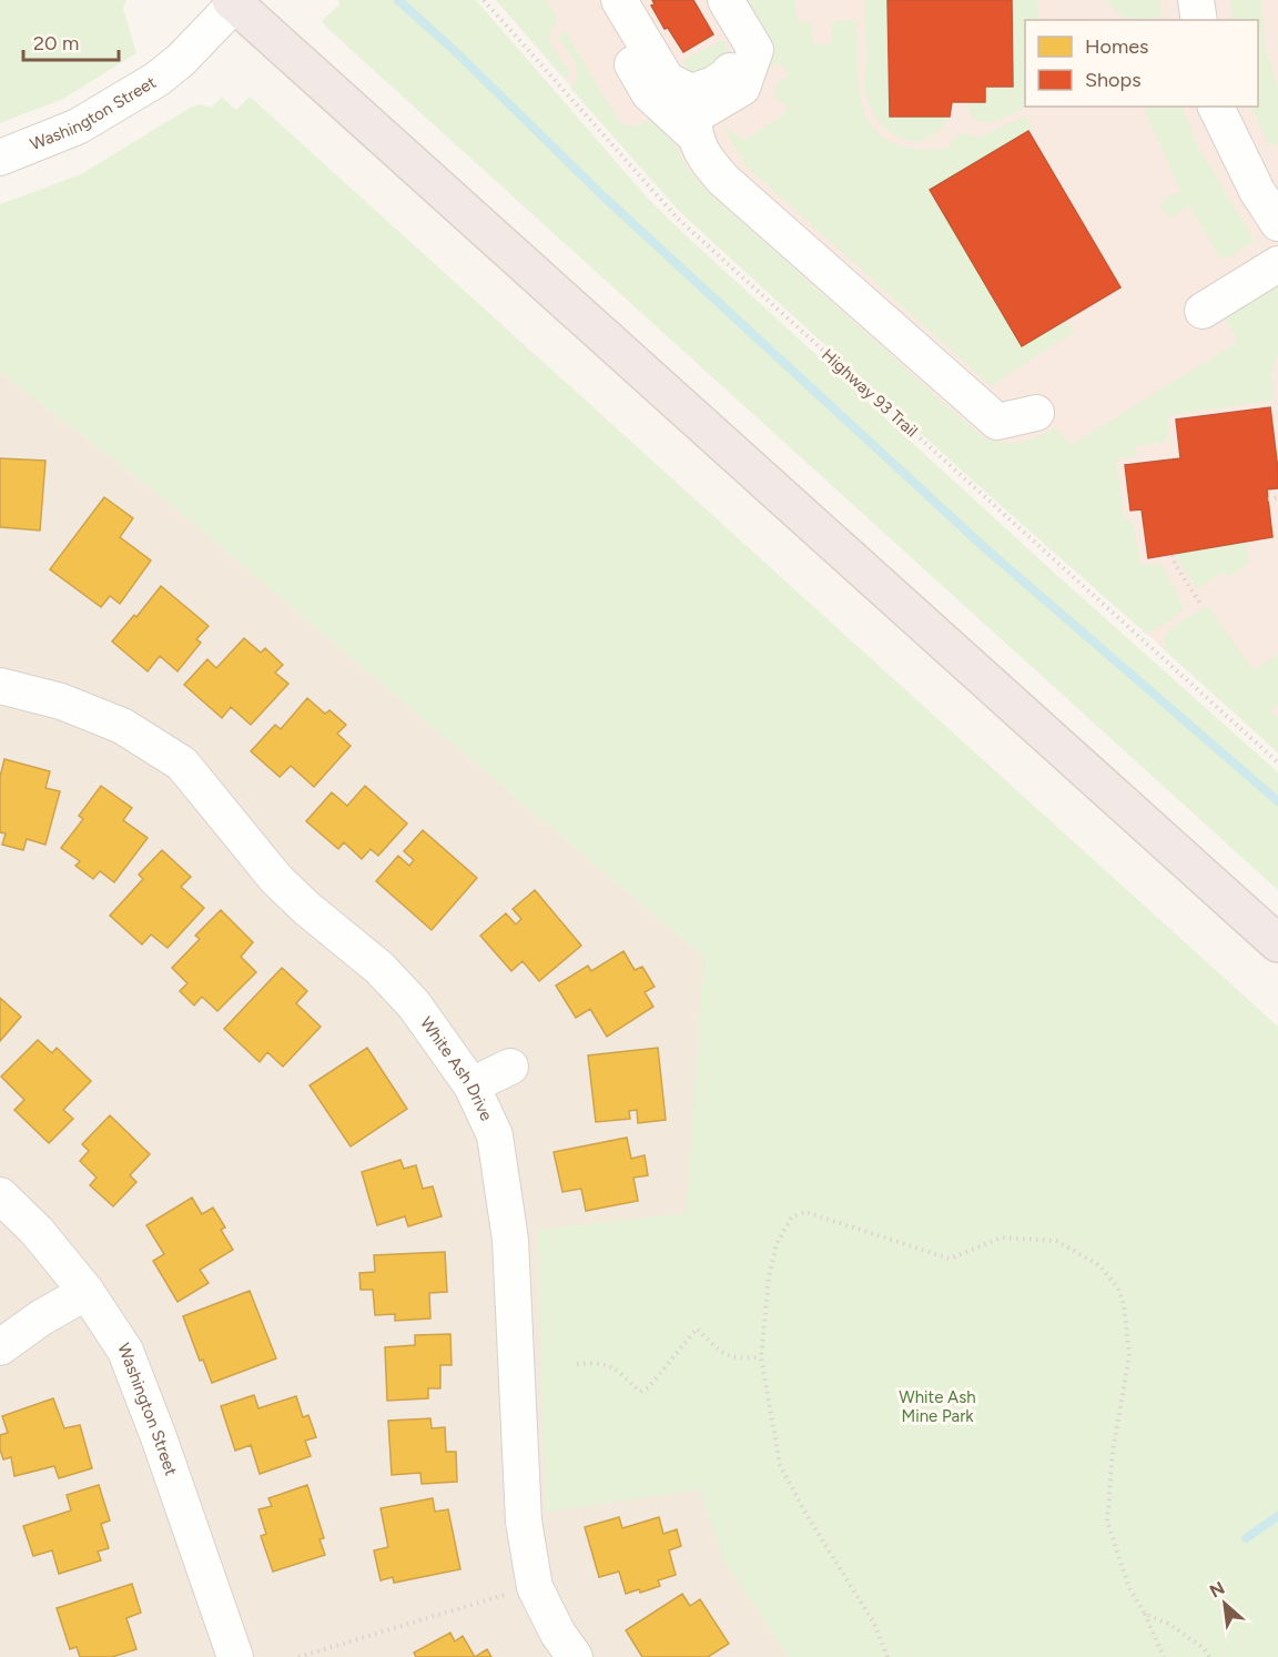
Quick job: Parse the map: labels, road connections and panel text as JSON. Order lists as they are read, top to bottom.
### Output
{
  "streets": {
    "street": ["Washington Street", "White Ash Drive"],
    "path": ["Highway 93 Trail"]
  },
  "parks": ["White Ash Mine Park"],
  "legend": ["Homes", "Shops"],
  "scale_bar": "20 m",
  "north": "top left"
}
